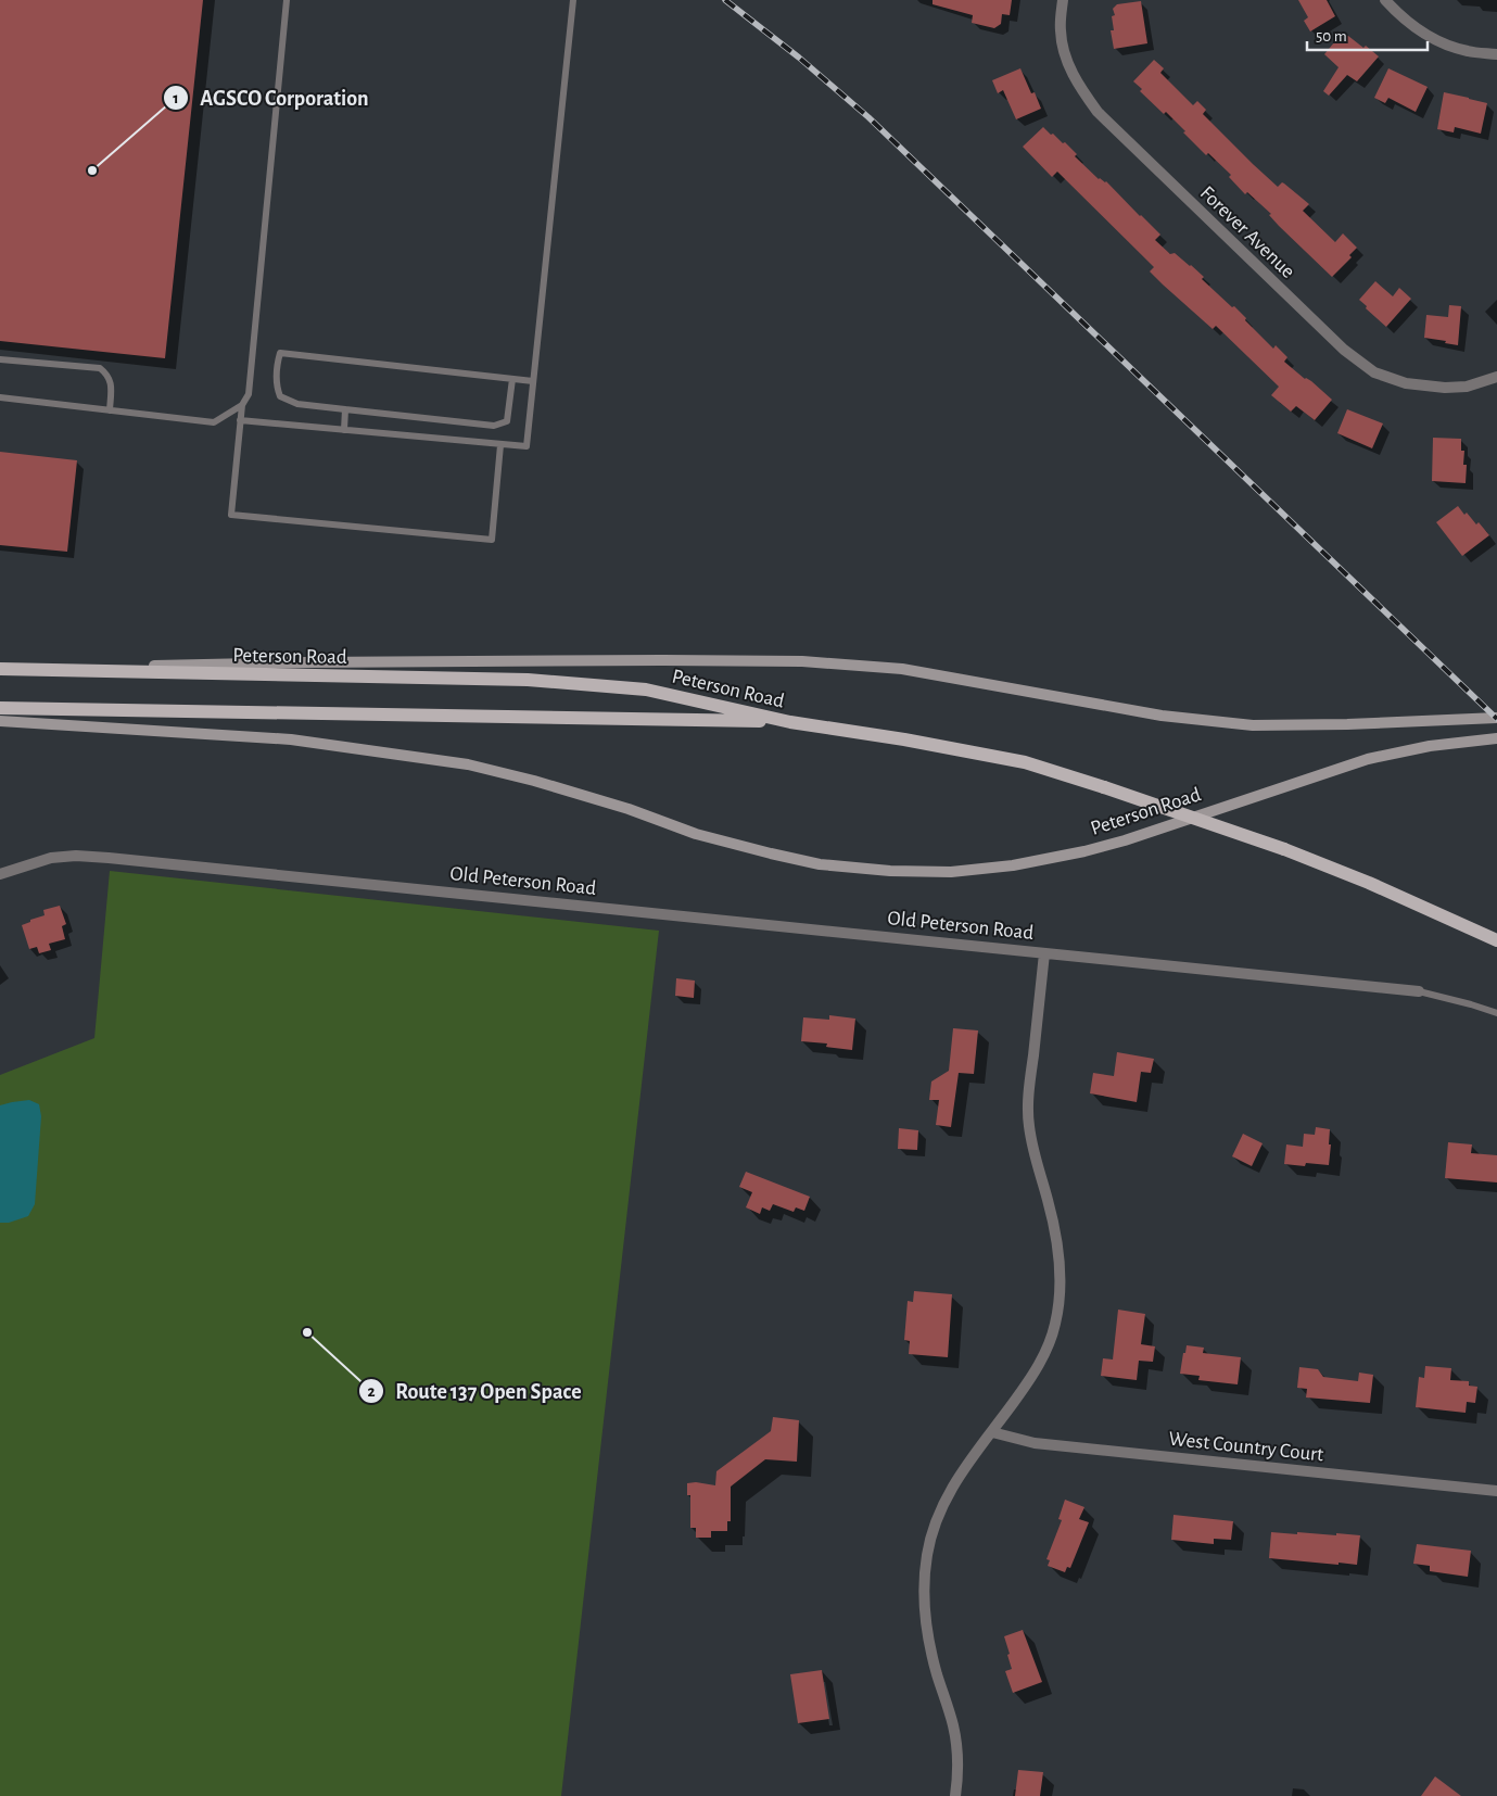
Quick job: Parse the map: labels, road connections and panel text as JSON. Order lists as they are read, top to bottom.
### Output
{
  "streets": {
    "main road": ["Peterson Road"],
    "street": ["Forever Avenue", "Old Peterson Road", "West Country Court"]
  },
  "places": ["AGSCO Corporation", "Route 137 Open Space"],
  "scale_bar": "50 m"
}
